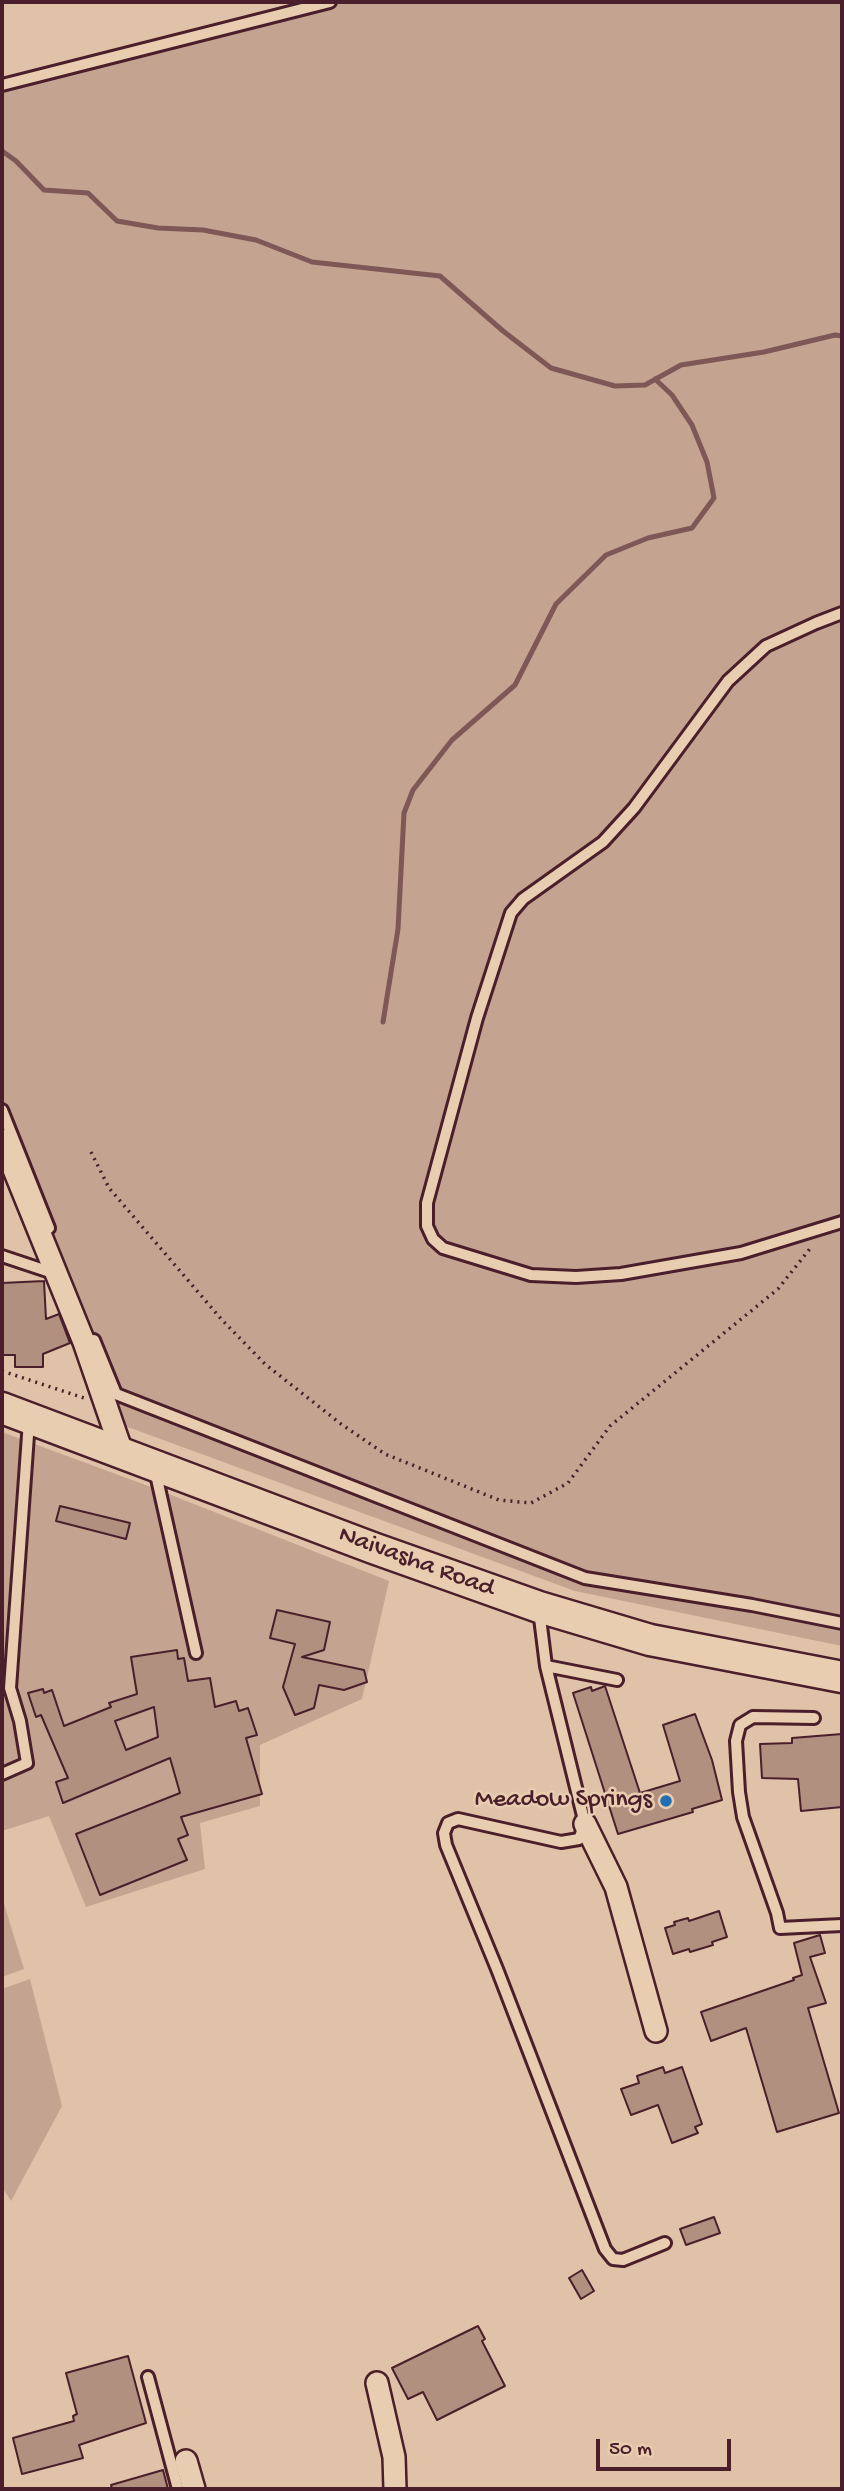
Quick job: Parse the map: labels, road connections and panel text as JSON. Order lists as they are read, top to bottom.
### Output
{
  "streets": {
    "main road": ["Naivasha Road"]
  },
  "places": ["Meadow Springs"],
  "scale_bar": "50 m"
}
